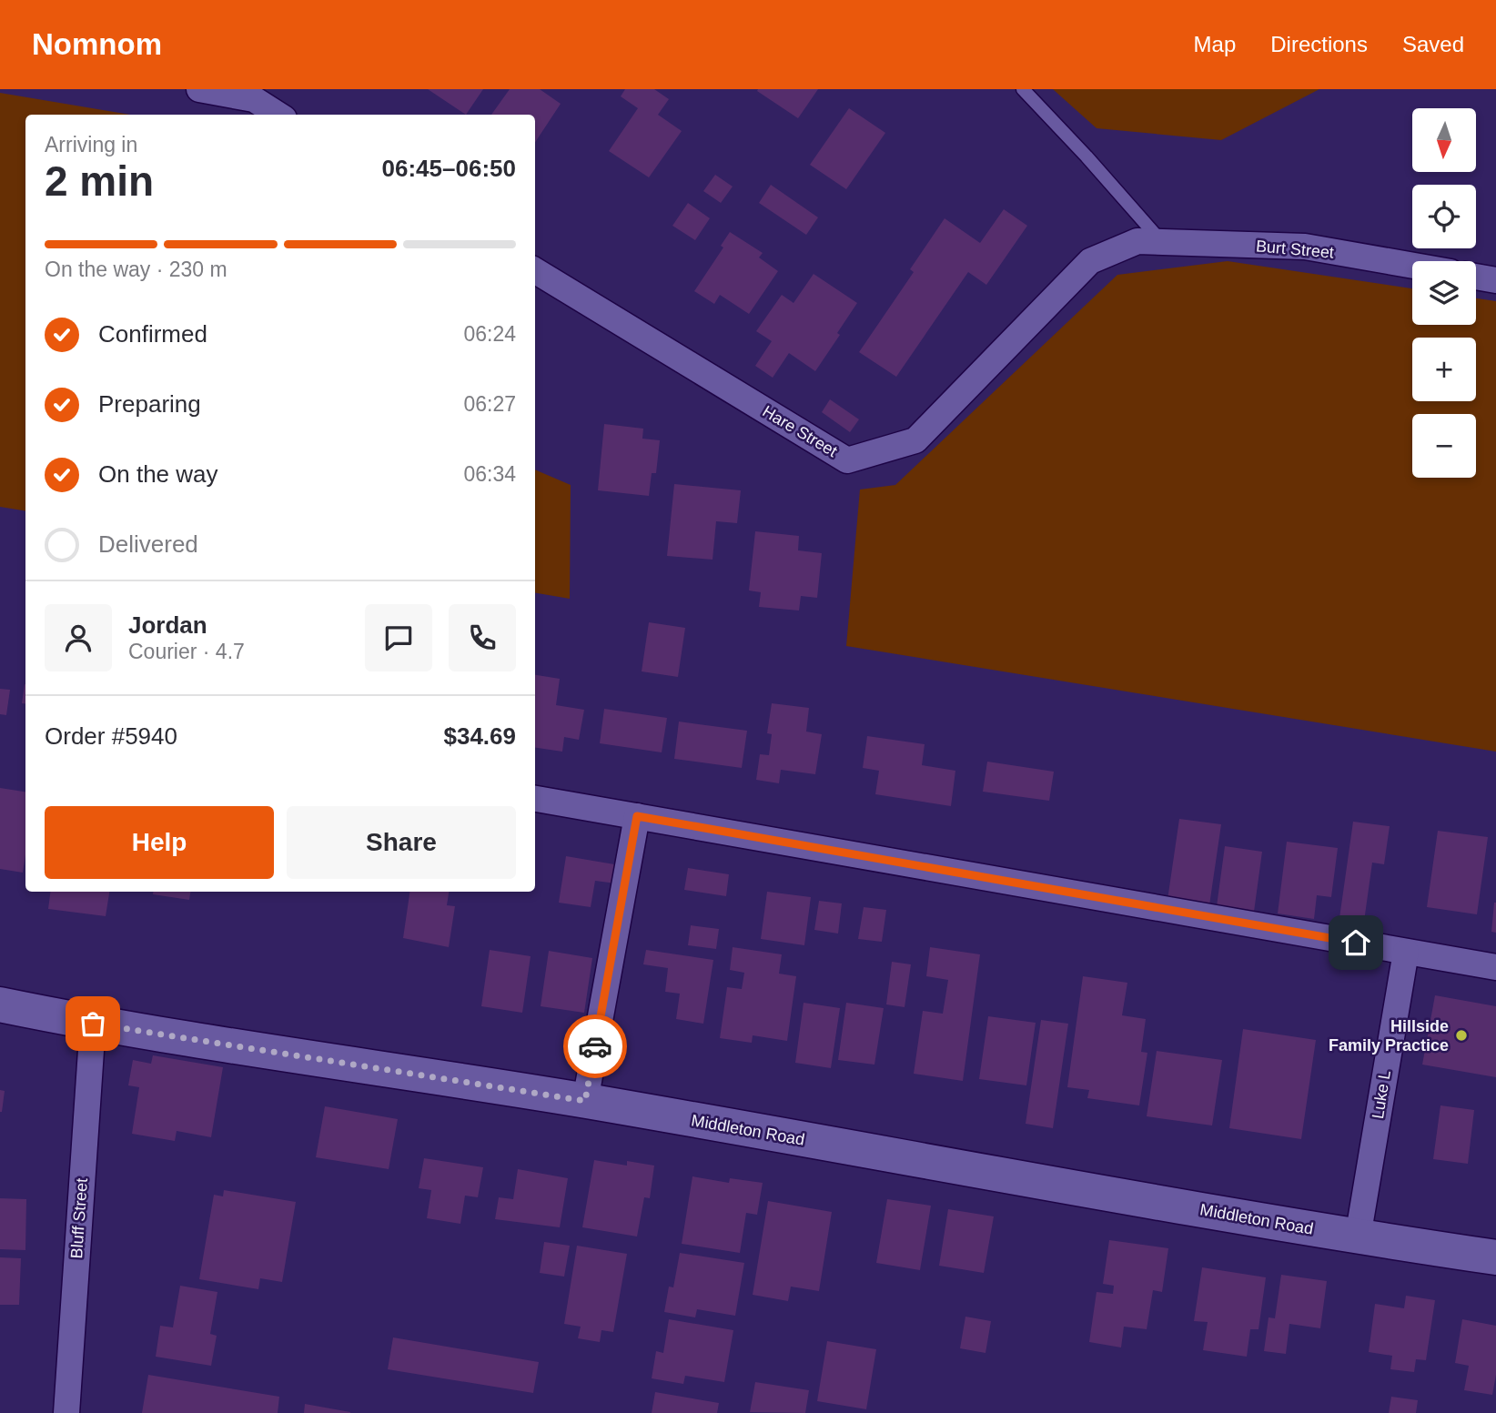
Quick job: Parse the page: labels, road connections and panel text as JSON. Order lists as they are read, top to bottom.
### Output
{
  "streets": {
    "main road": ["Middleton Road"],
    "street": [
      "Burt Street",
      "Hare Street",
      "Luke L",
      "Bluff Street"
    ]
  },
  "crossings": [
    ["Burt Street", "Hare Street"],
    ["Luke L", "Middleton Road"],
    ["Middleton Road", "Bluff Street"]
  ],
  "places": ["Hillside Family Practice"],
  "north": "bottom",
  "page": {
    "header": "Nomnom",
    "nav": ["Map", "Directions", "Saved"],
    "map_buttons": ["+", "−"],
    "heading": ["2 min", "Arriving in", "06:45–06:50"],
    "panel": [
      "Jordan",
      "Courier · 4.7",
      "Order #5940",
      "$34.69"
    ],
    "bar": "On the way · 230 m",
    "list": [
      ["Confirmed", "06:24"],
      ["Preparing", "06:27"],
      ["On the way", "06:34"],
      "Delivered"
    ],
    "buttons": ["Help", "Share"]
  }
}
